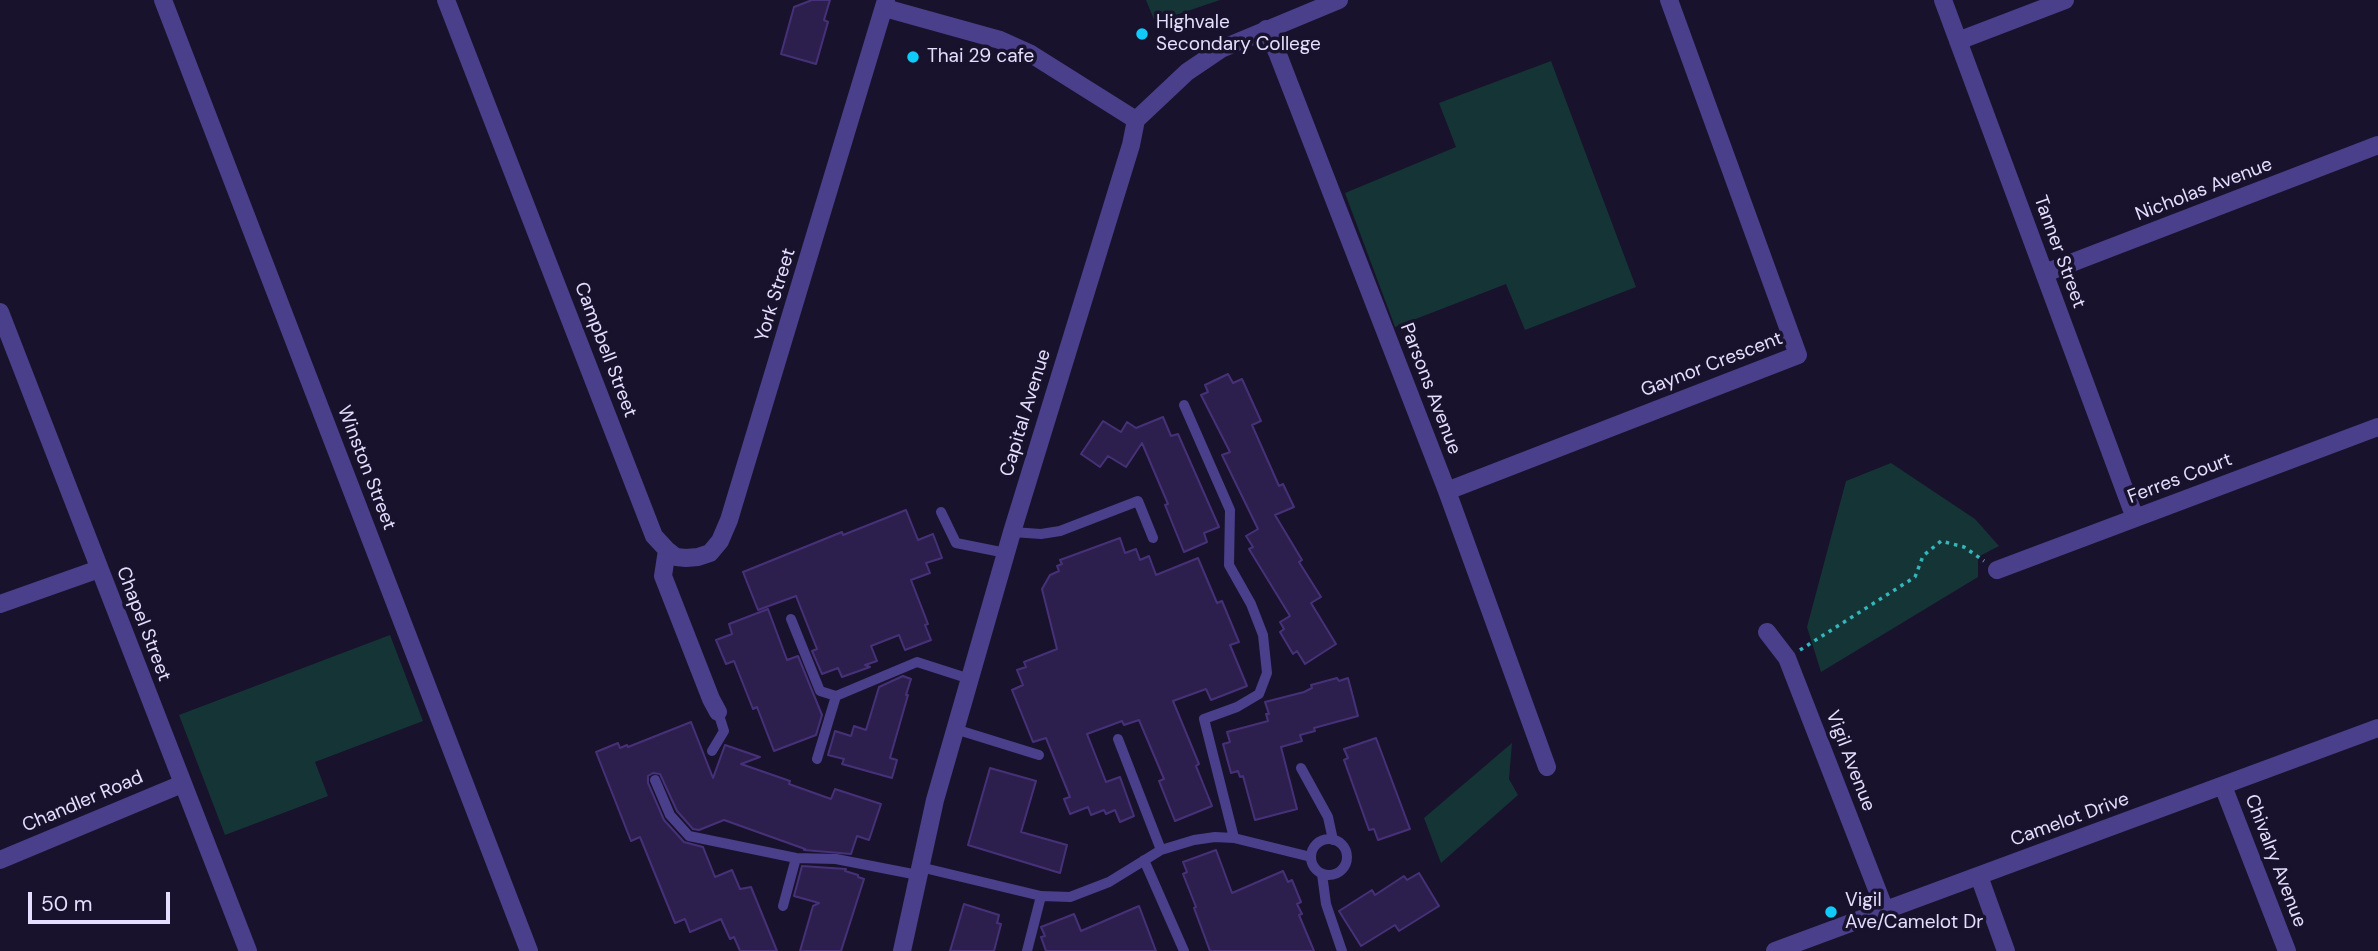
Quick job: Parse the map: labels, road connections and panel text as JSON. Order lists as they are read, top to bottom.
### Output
{
  "streets": {
    "street": [
      "Nicholas Avenue",
      "Tanner Street",
      "York Street",
      "Campbell Street",
      "Gaynor Crescent",
      "Parsons Avenue",
      "Capital Avenue",
      "Winston Street",
      "Ferres Court",
      "Chapel Street",
      "Vigil Avenue",
      "Chandler Road",
      "Camelot Drive",
      "Chivalry Avenue"
    ]
  },
  "crossings": [
    ["Nicholas Avenue", "Tanner Street"],
    ["Tanner Street", "Ferres Court"],
    ["York Street", "Campbell Street"],
    ["Gaynor Crescent", "Parsons Avenue"],
    ["Chapel Street", "Chandler Road"],
    ["Vigil Avenue", "Camelot Drive"],
    ["Camelot Drive", "Chivalry Avenue"]
  ],
  "places": ["Highvale Secondary College", "Thai 29 cafe", "Vigil Ave/Camelot Dr"],
  "scale_bar": "50 m"
}
